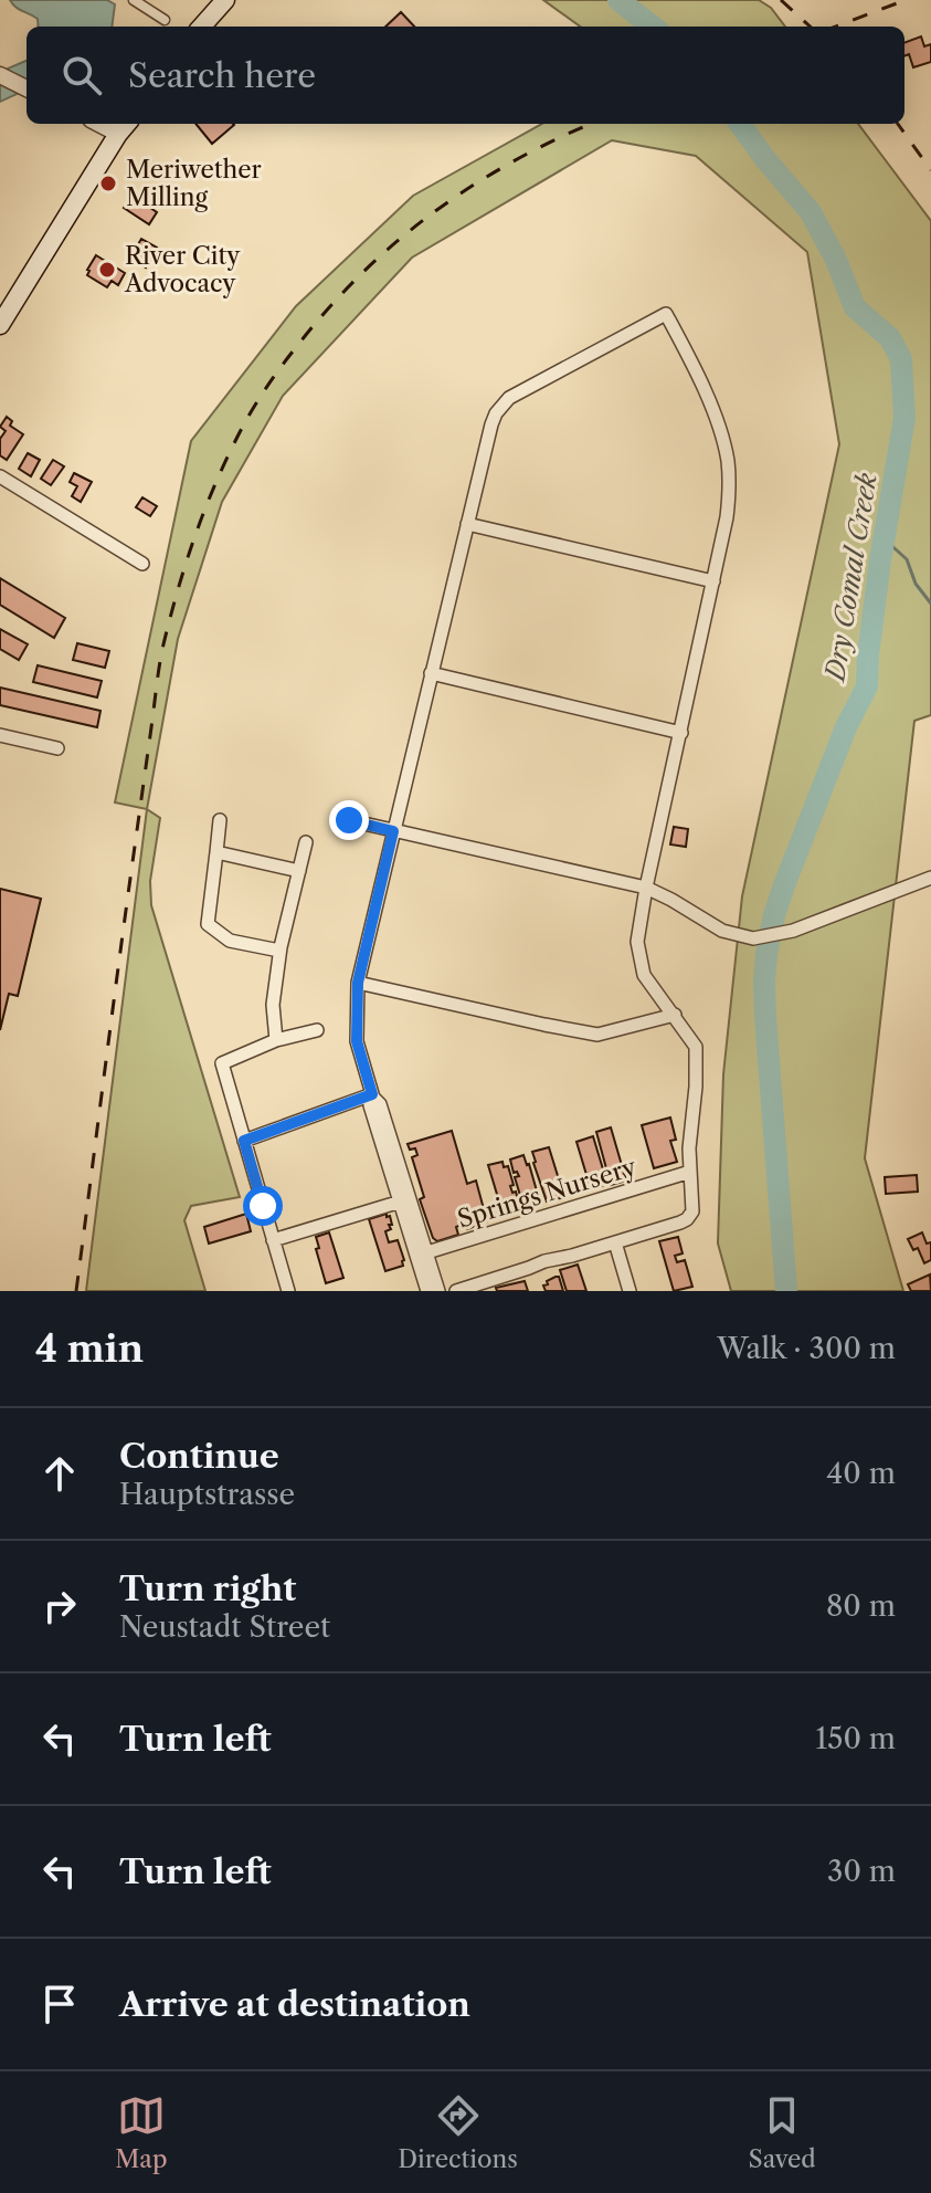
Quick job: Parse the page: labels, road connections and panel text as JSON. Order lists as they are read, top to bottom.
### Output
{
  "streets": {
    "street": ["Springs Nursery"]
  },
  "water": ["Dry Comal Creek"],
  "places": ["Meriwether Milling", "River City Advocacy"],
  "page": {
    "search": "Search here",
    "heading": ["4 min", "Walk · 300 m"],
    "list": [
      ["Continue", "Hauptstrasse", "40 m"],
      ["Turn right", "Neustadt Street", "80 m"],
      ["Turn left", "150 m"],
      ["Turn left", "30 m"],
      "Arrive at destination"
    ],
    "nav": ["Map", "Directions", "Saved"]
  }
}
